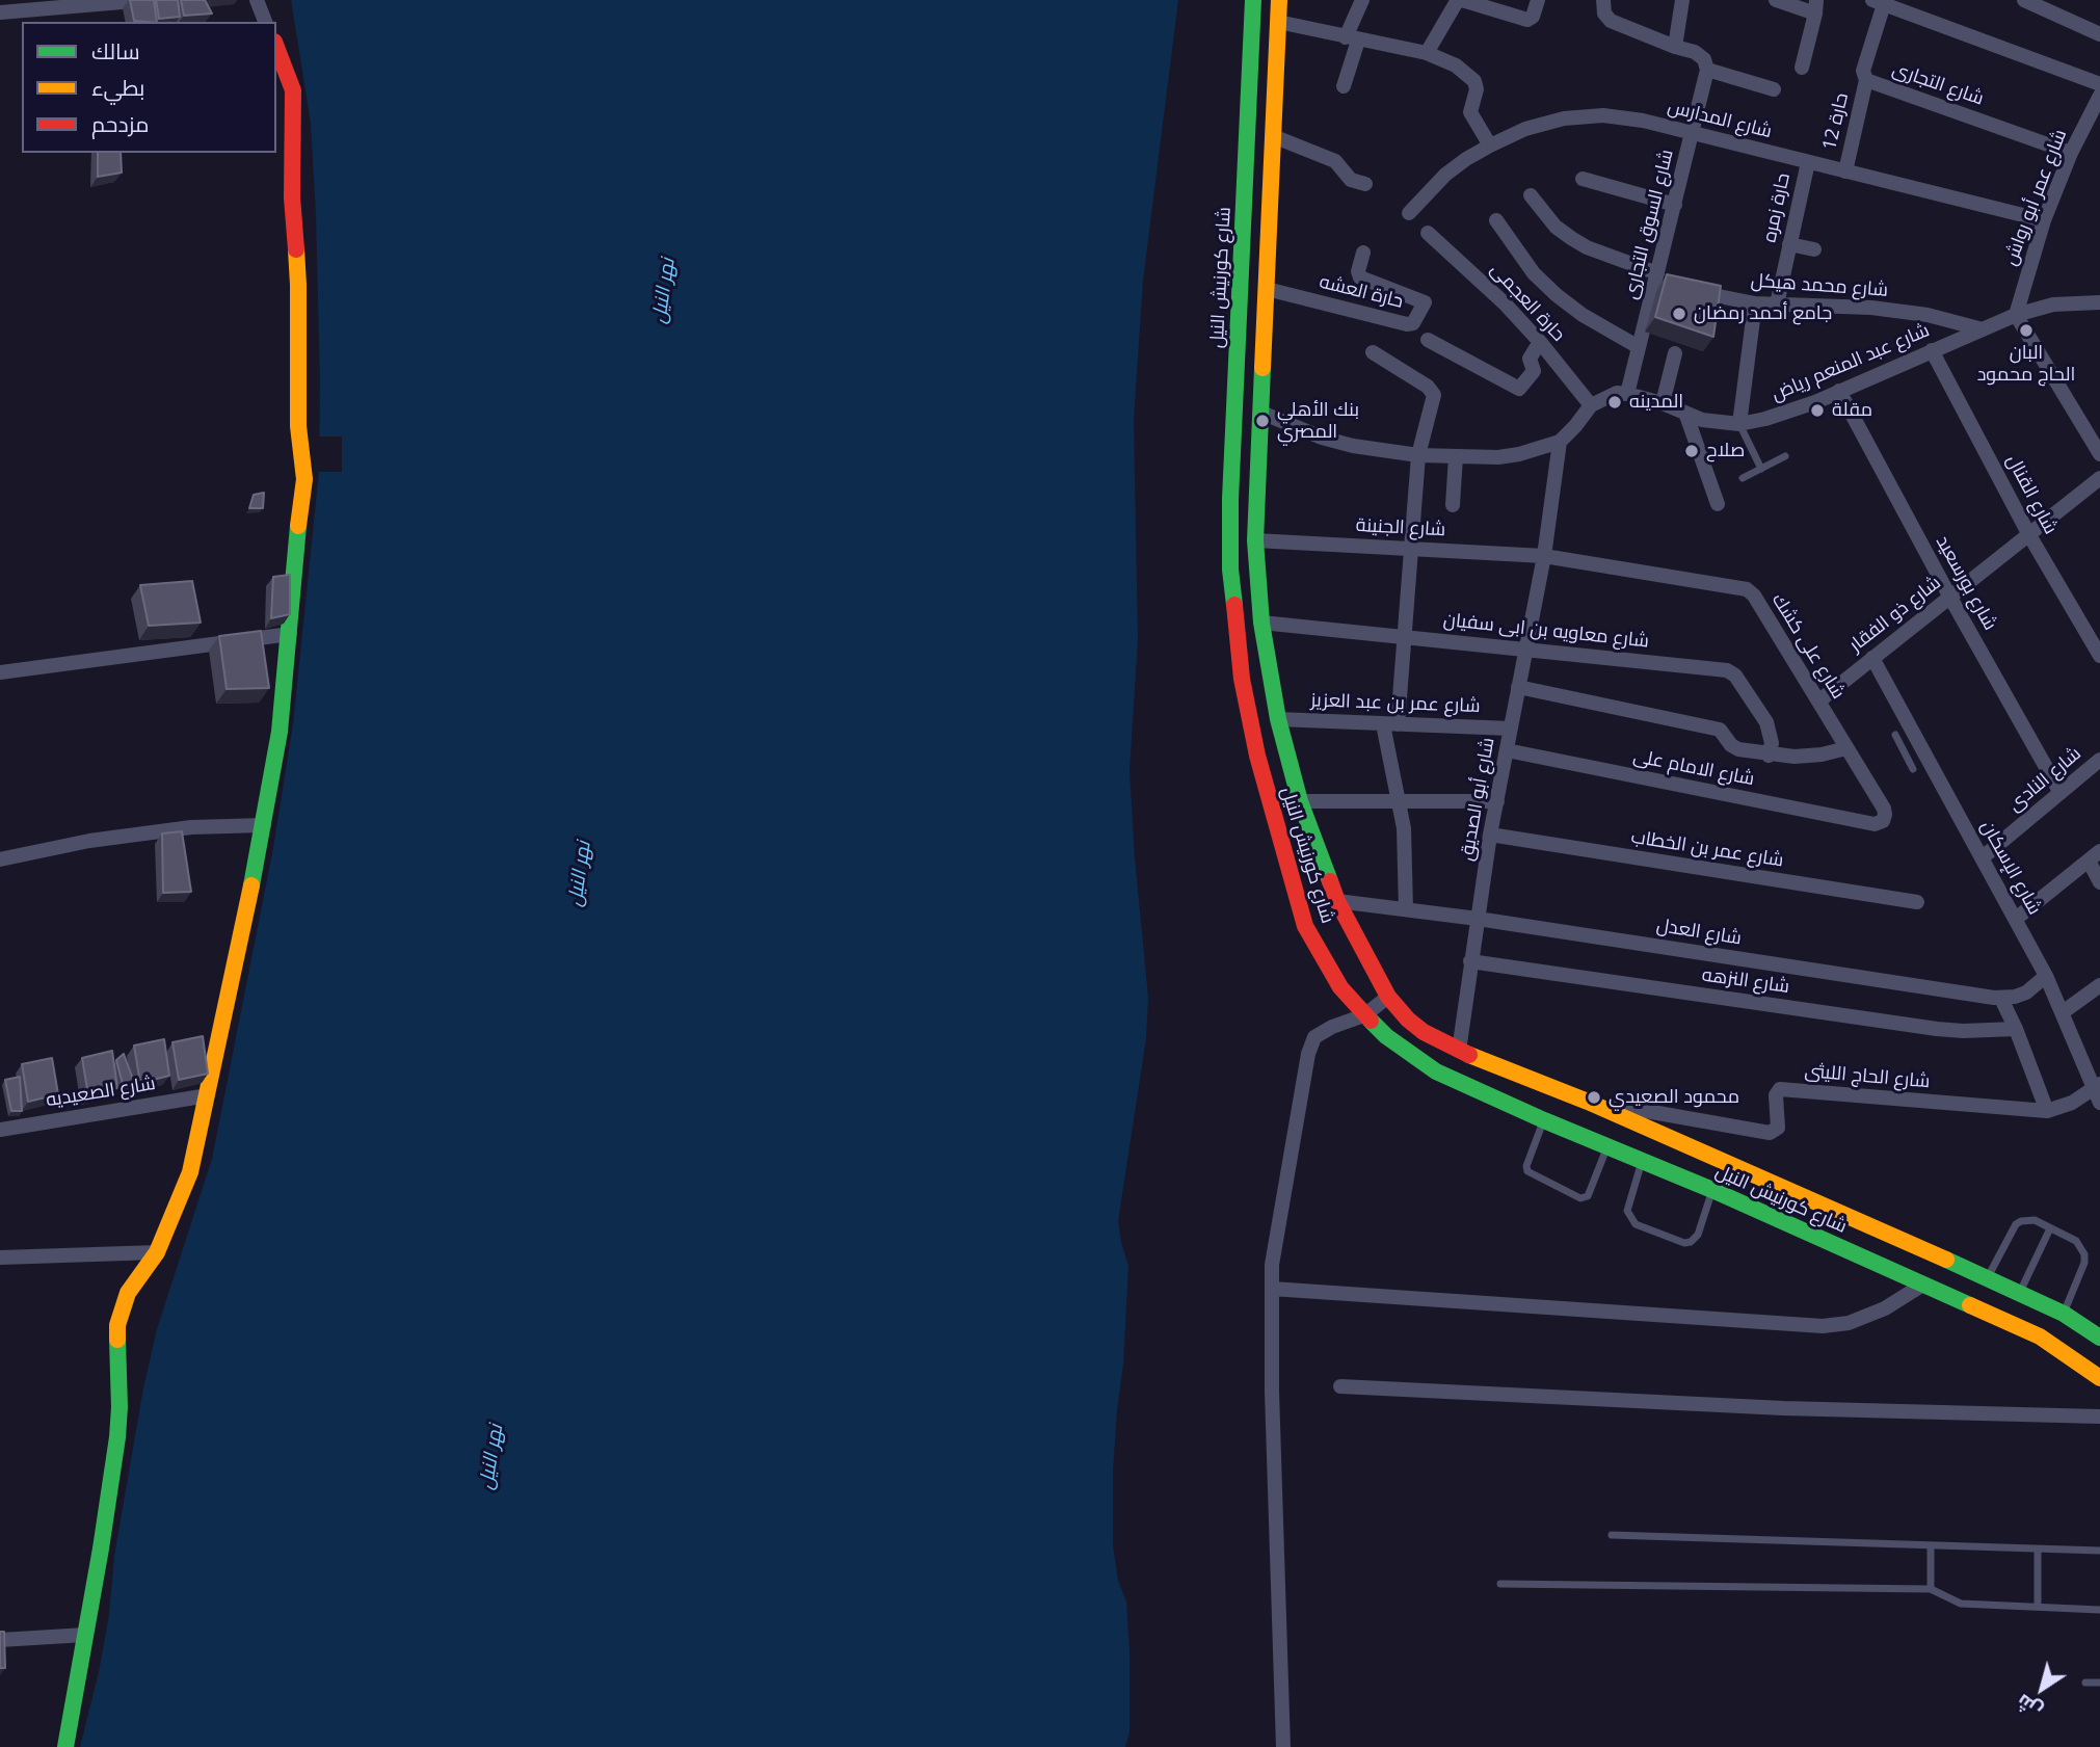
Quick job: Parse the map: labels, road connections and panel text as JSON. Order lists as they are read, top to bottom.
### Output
{
  "streets": {
    "main road": ["شارع كورنيش النيل"],
    "street": [
      "شارع التجارى",
      "شارع المدارس",
      "حارة 12",
      "شارع عمر أبو رواش",
      "حارة زمره",
      "شارع السوق التجارى",
      "شارع محمد هيكل",
      "حارة العشه",
      "حارة العجمى",
      "شارع عبد المنعم رياض",
      "شارع القنال",
      "شارع الجنينة",
      "شارع بورسعيد",
      "شارع ذو الفقار",
      "شارع معاويه بن ابى سفيان",
      "شارع على كشك",
      "شارع عمر بن عبد العزيز",
      "شارع الامام على",
      "شارع النادى",
      "شارع أبو الصديق",
      "شارع عمر بن الخطاب",
      "شارع الإسكان",
      "شارع العدل",
      "شارع النزهه",
      "شارع الحاج الليثى",
      "شارع الصعيديه"
    ]
  },
  "crossings": [
    ["شارع التجارى", "حارة 12"],
    ["شارع التجارى", "شارع عمر أبو رواش"],
    ["شارع المدارس", "حارة 12"],
    ["شارع المدارس", "شارع عمر أبو رواش"],
    ["شارع المدارس", "حارة زمره"],
    ["شارع المدارس", "شارع السوق التجارى"],
    ["شارع عمر أبو رواش", "شارع عبد المنعم رياض"],
    ["حارة زمره", "شارع محمد هيكل"],
    ["شارع السوق التجارى", "شارع عبد المنعم رياض"],
    ["شارع كورنيش النيل", "حارة العشه"],
    ["شارع كورنيش النيل", "شارع الجنينة"],
    ["شارع كورنيش النيل", "شارع معاويه بن ابى سفيان"],
    ["شارع كورنيش النيل", "شارع عمر بن عبد العزيز"],
    ["شارع كورنيش النيل", "شارع أبو الصديق"],
    ["شارع كورنيش النيل", "شارع العدل"],
    ["شارع كورنيش النيل", "شارع الحاج الليثى"],
    ["شارع محمد هيكل", "شارع عبد المنعم رياض"],
    ["شارع عبد المنعم رياض", "شارع القنال"],
    ["شارع عبد المنعم رياض", "شارع بورسعيد"],
    ["شارع القنال", "شارع ذو الفقار"],
    ["شارع الجنينة", "شارع على كشك"],
    ["شارع الجنينة", "شارع أبو الصديق"],
    ["شارع بورسعيد", "شارع ذو الفقار"],
    ["شارع بورسعيد", "شارع النادى"],
    ["شارع ذو الفقار", "شارع على كشك"],
    ["شارع ذو الفقار", "شارع الإسكان"],
    ["شارع معاويه بن ابى سفيان", "شارع أبو الصديق"],
    ["شارع على كشك", "شارع الامام على"],
    ["شارع على كشك", "شارع أبو الصديق"],
    ["شارع عمر بن عبد العزيز", "شارع أبو الصديق"],
    ["شارع الامام على", "شارع أبو الصديق"],
    ["شارع النادى", "شارع الإسكان"],
    ["شارع أبو الصديق", "شارع عمر بن الخطاب"],
    ["شارع أبو الصديق", "شارع العدل"],
    ["شارع أبو الصديق", "شارع النزهه"],
    ["شارع الإسكان", "شارع الحاج الليثى"]
  ],
  "water": ["نهر النيل"],
  "places": [
    "جامع أحمد رمضان",
    "البان الحاج محمود",
    "المدينه",
    "مقلة",
    "بنك الأهلي المصري",
    "صلاح",
    "محمود الصعيدي"
  ],
  "legend": ["سالك", "بطيء", "مزدحم"],
  "north": "bottom left"
}
